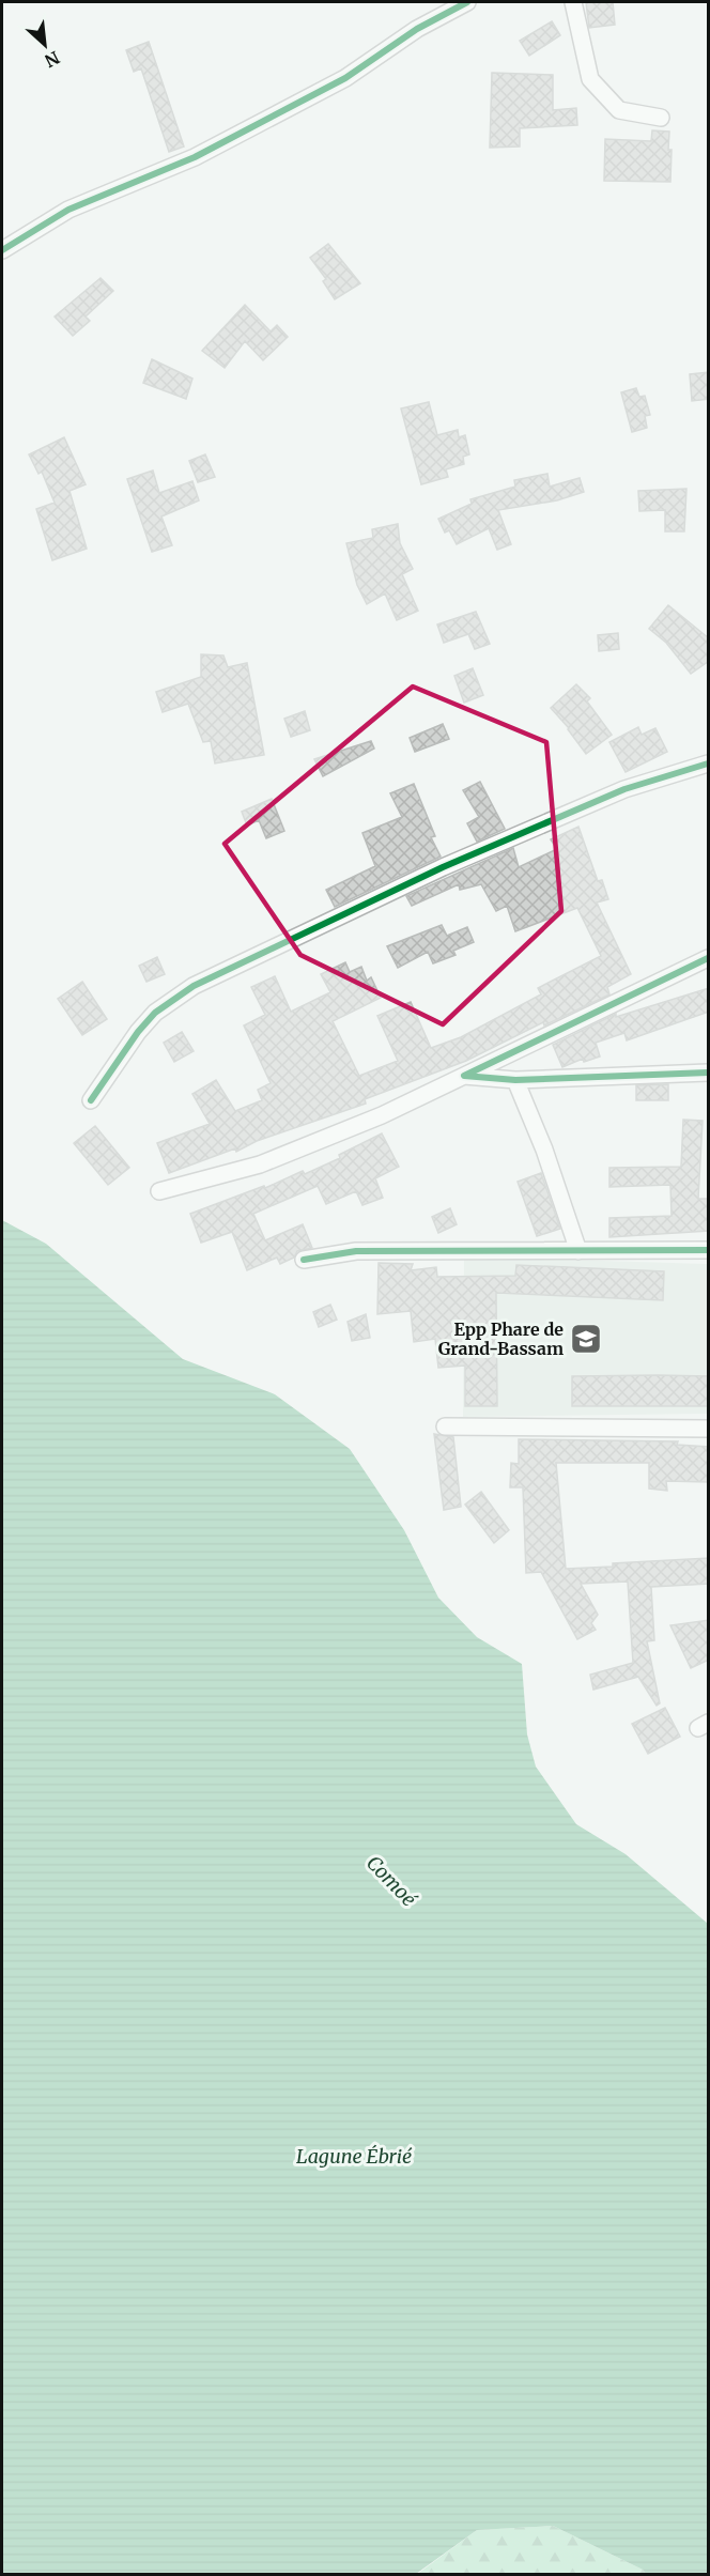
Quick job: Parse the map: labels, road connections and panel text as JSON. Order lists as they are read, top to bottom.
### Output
{
  "water": ["Comoé", "Lagune Ébrié"],
  "places": {
    "school or university": ["Epp Phare de Grand-Bassam"]
  },
  "north": "bottom right"
}
